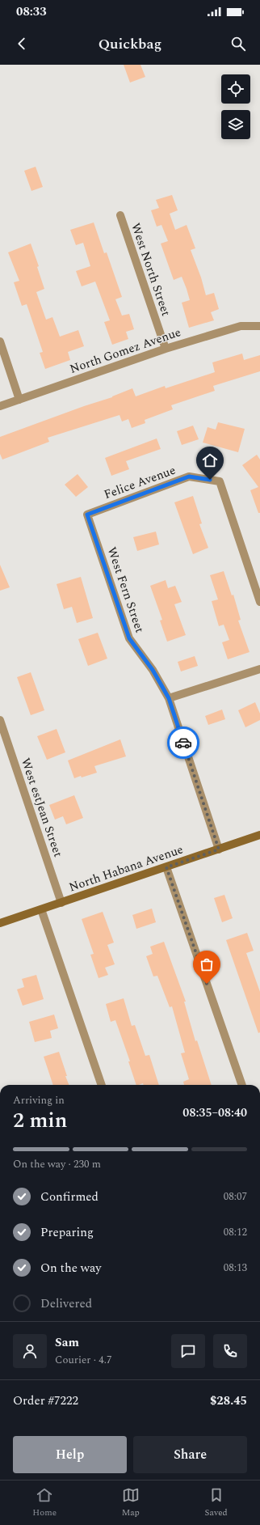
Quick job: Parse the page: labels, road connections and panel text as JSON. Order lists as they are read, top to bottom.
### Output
{
  "streets": {
    "street": [
      "West North Street",
      "North Gomez Avenue",
      "Felice Avenue",
      "West Fern Street",
      "West estJean Street",
      "North Habana Avenue"
    ]
  },
  "crossings": [
    ["West North Street", "North Gomez Avenue"],
    ["Felice Avenue", "West Fern Street"],
    ["West Fern Street", "North Habana Avenue"],
    ["West estJean Street", "North Habana Avenue"]
  ],
  "page": {
    "status": "08:33",
    "header": "Quickbag",
    "heading": ["2 min", "Arriving in", "08:35–08:40"],
    "panel": [
      "Sam",
      "Courier · 4.7",
      "Order #7222",
      "$28.45"
    ],
    "bar": "On the way · 230 m",
    "list": [
      ["Confirmed", "08:07"],
      ["Preparing", "08:12"],
      ["On the way", "08:13"],
      "Delivered"
    ],
    "buttons": ["Help", "Share"],
    "tabs": ["Home", "Map", "Saved"]
  }
}
